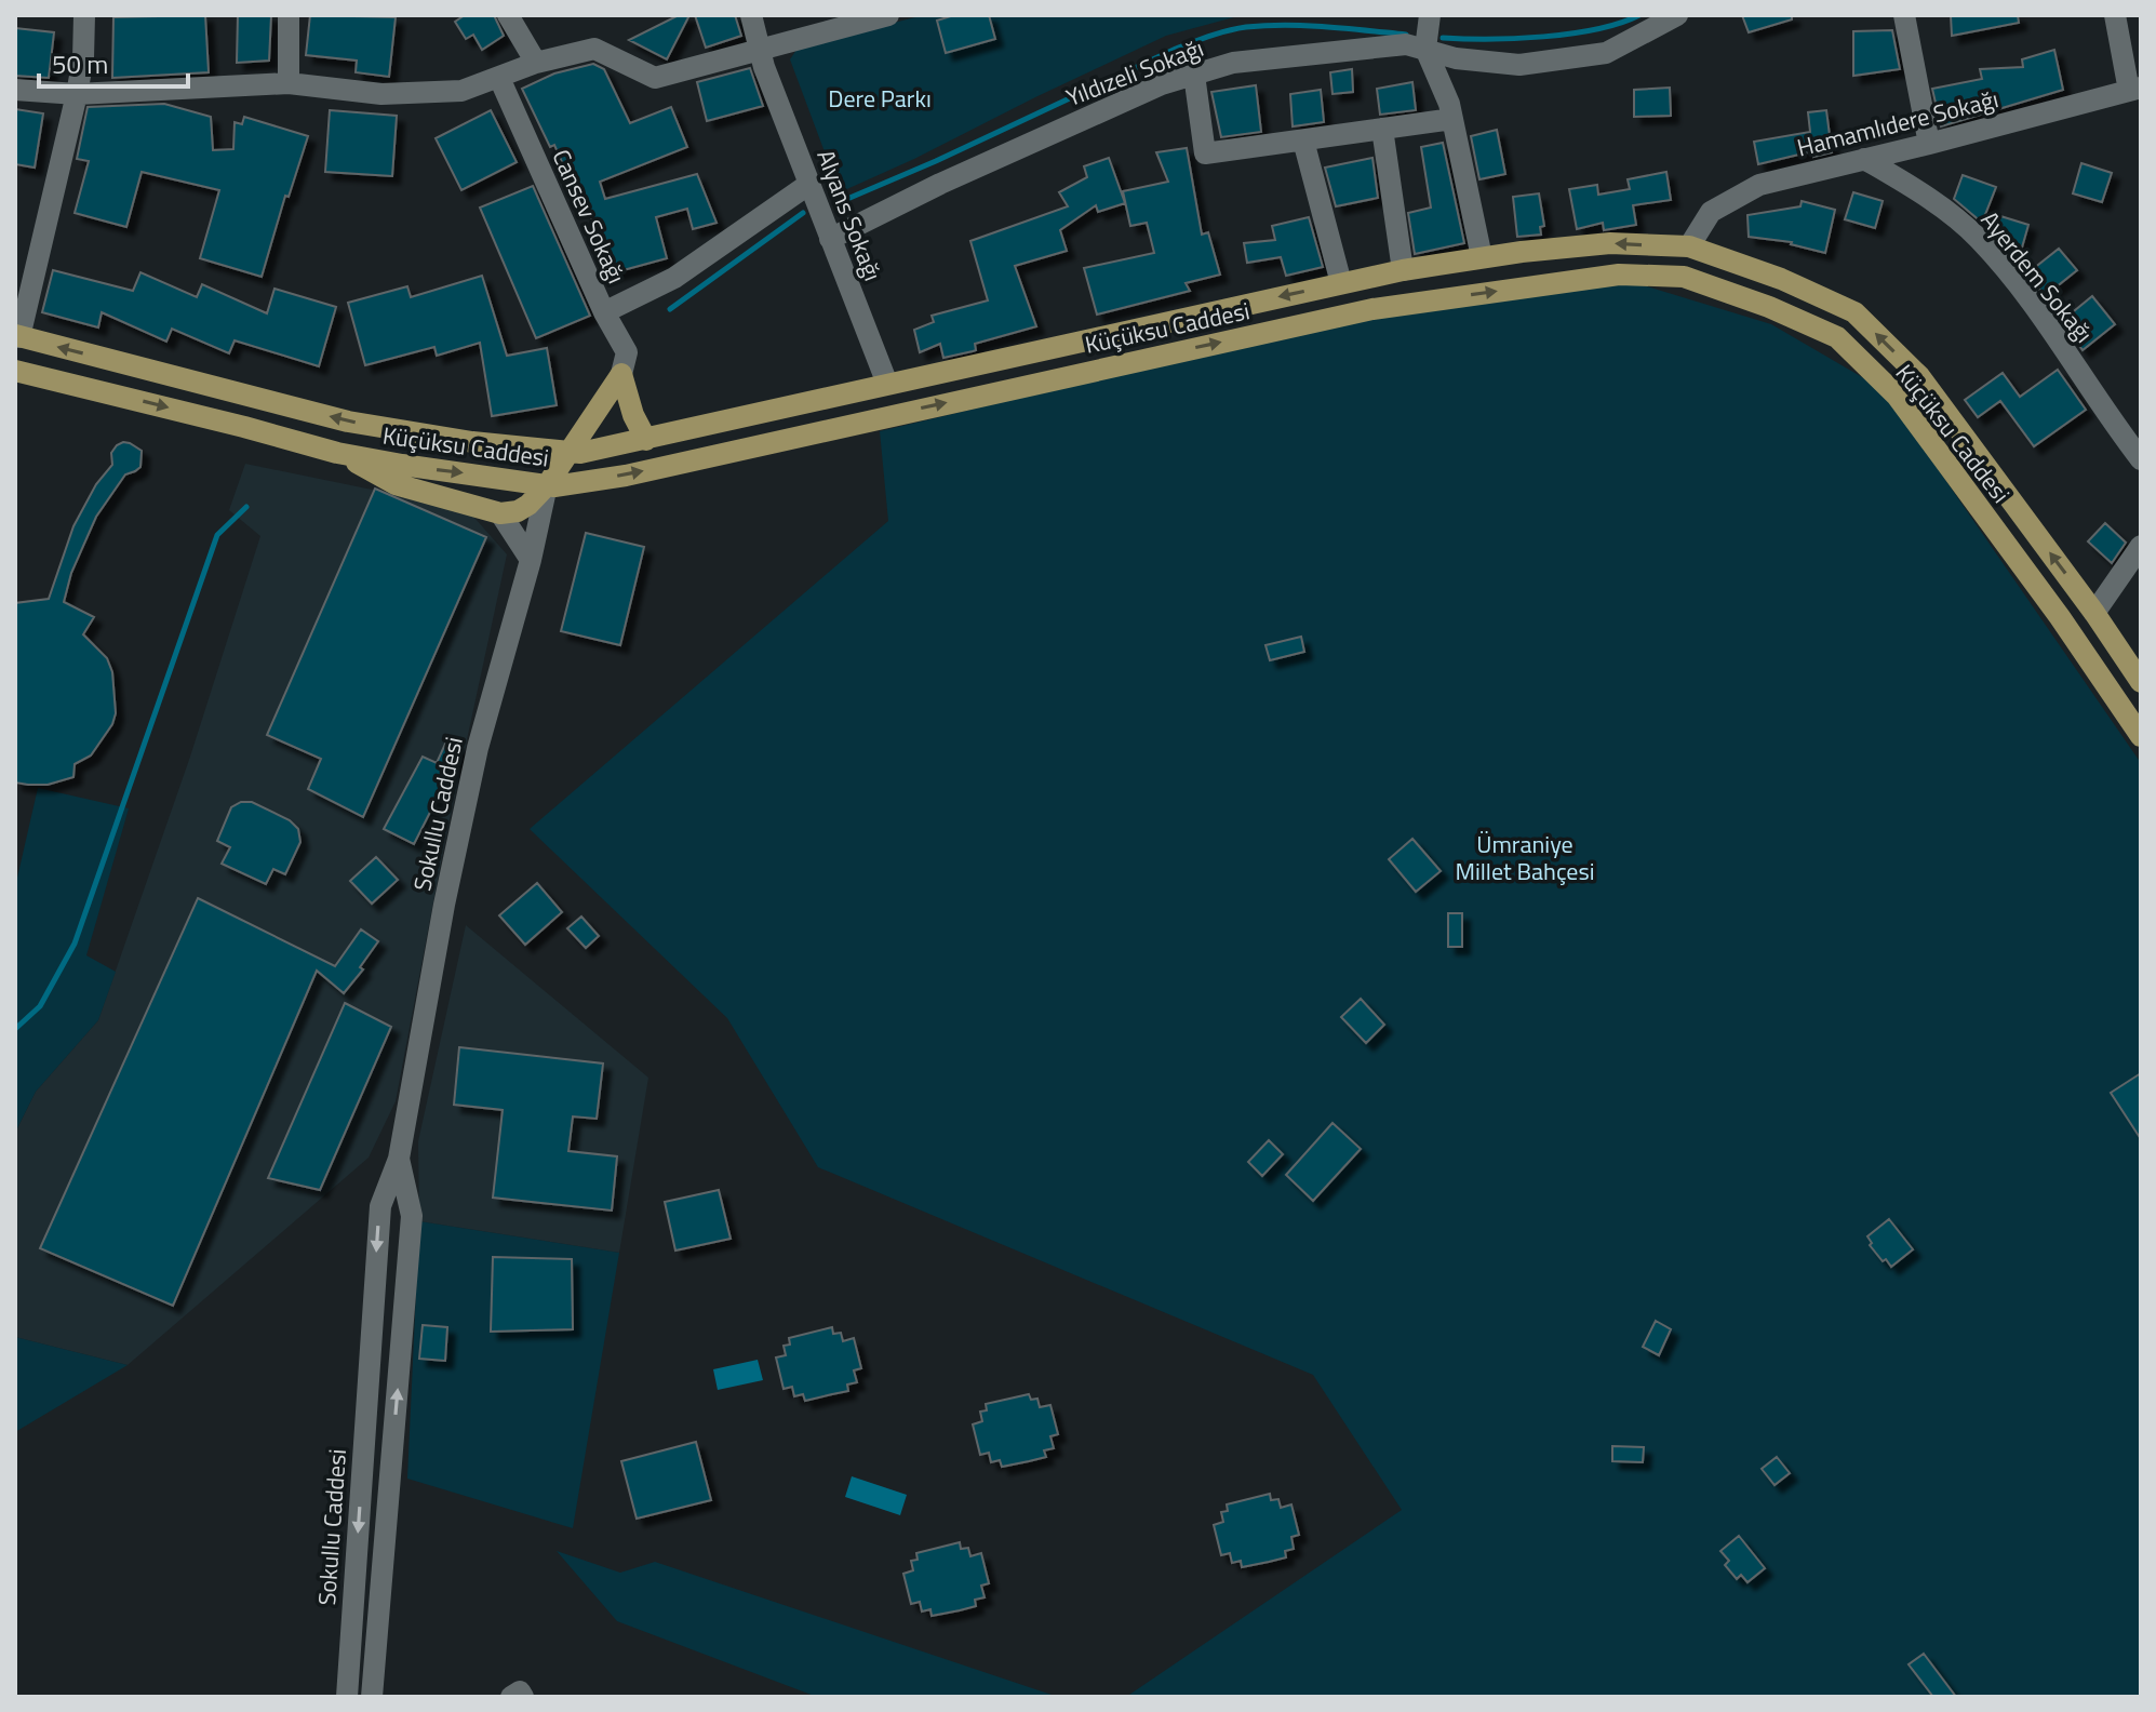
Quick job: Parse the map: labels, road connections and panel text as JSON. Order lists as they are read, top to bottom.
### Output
{
  "streets": {
    "main road": ["Küçüksu Caddesi"],
    "street": [
      "Yıldızeli Sokağı",
      "Hamamlıdere Sokağı",
      "Alyans Sokağı",
      "Cansev Sokağı",
      "Ayerdem Sokağı",
      "Sokullu Caddesi"
    ]
  },
  "crossings": [
    ["Yıldızeli Sokağı", "Alyans Sokağı"],
    ["Hamamlıdere Sokağı", "Ayerdem Sokağı"],
    ["Hamamlıdere Sokağı", "Küçüksu Caddesi"],
    ["Alyans Sokağı", "Küçüksu Caddesi"],
    ["Küçüksu Caddesi", "Sokullu Caddesi"]
  ],
  "parks": ["Dere Parkı", "Ümraniye Millet Bahçesi"],
  "scale_bar": "50 m"
}
